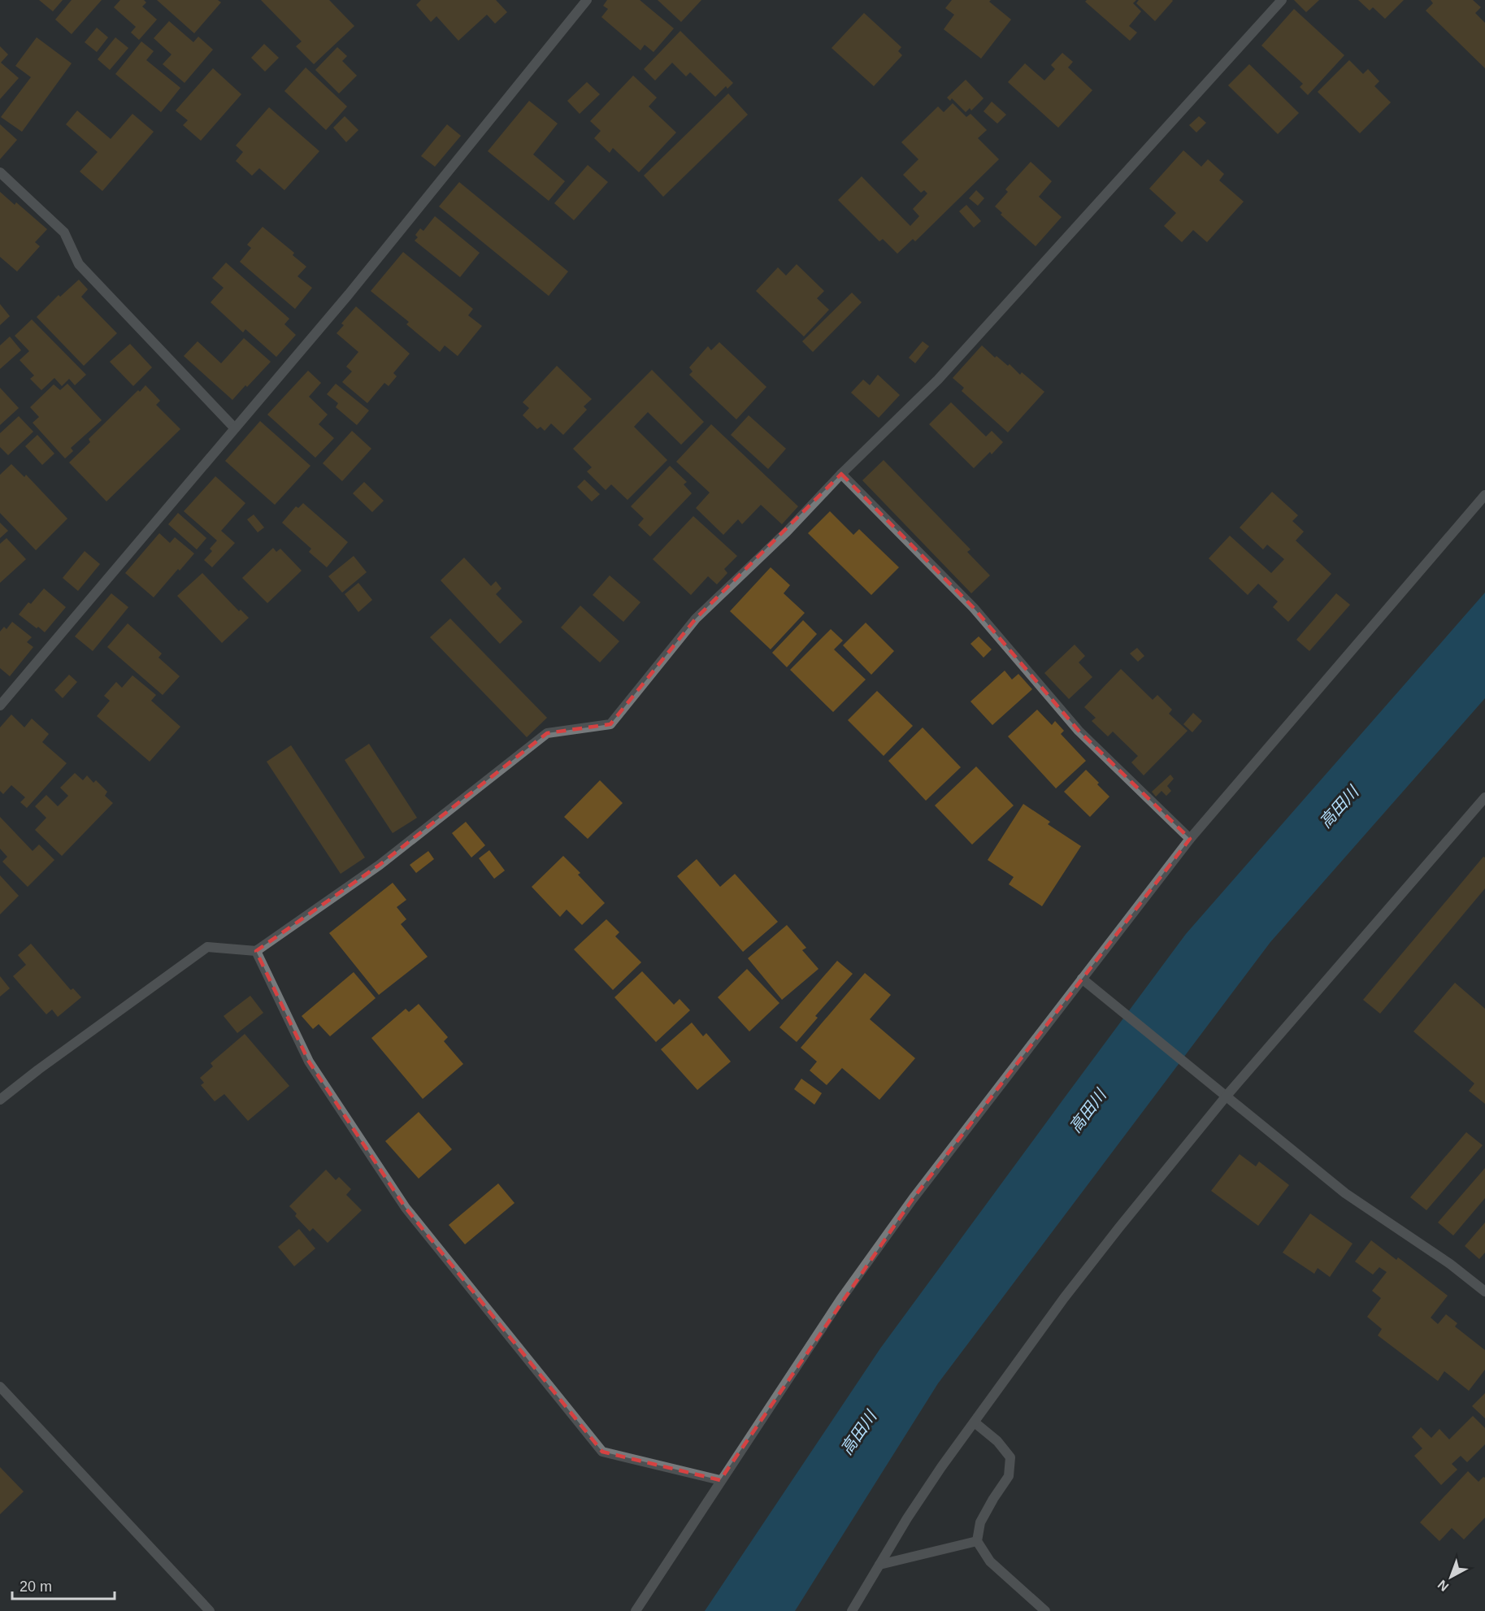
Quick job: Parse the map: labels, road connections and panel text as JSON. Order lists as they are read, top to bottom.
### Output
{
  "water": ["高田川"],
  "scale_bar": "20 m",
  "north": "bottom left"
}
